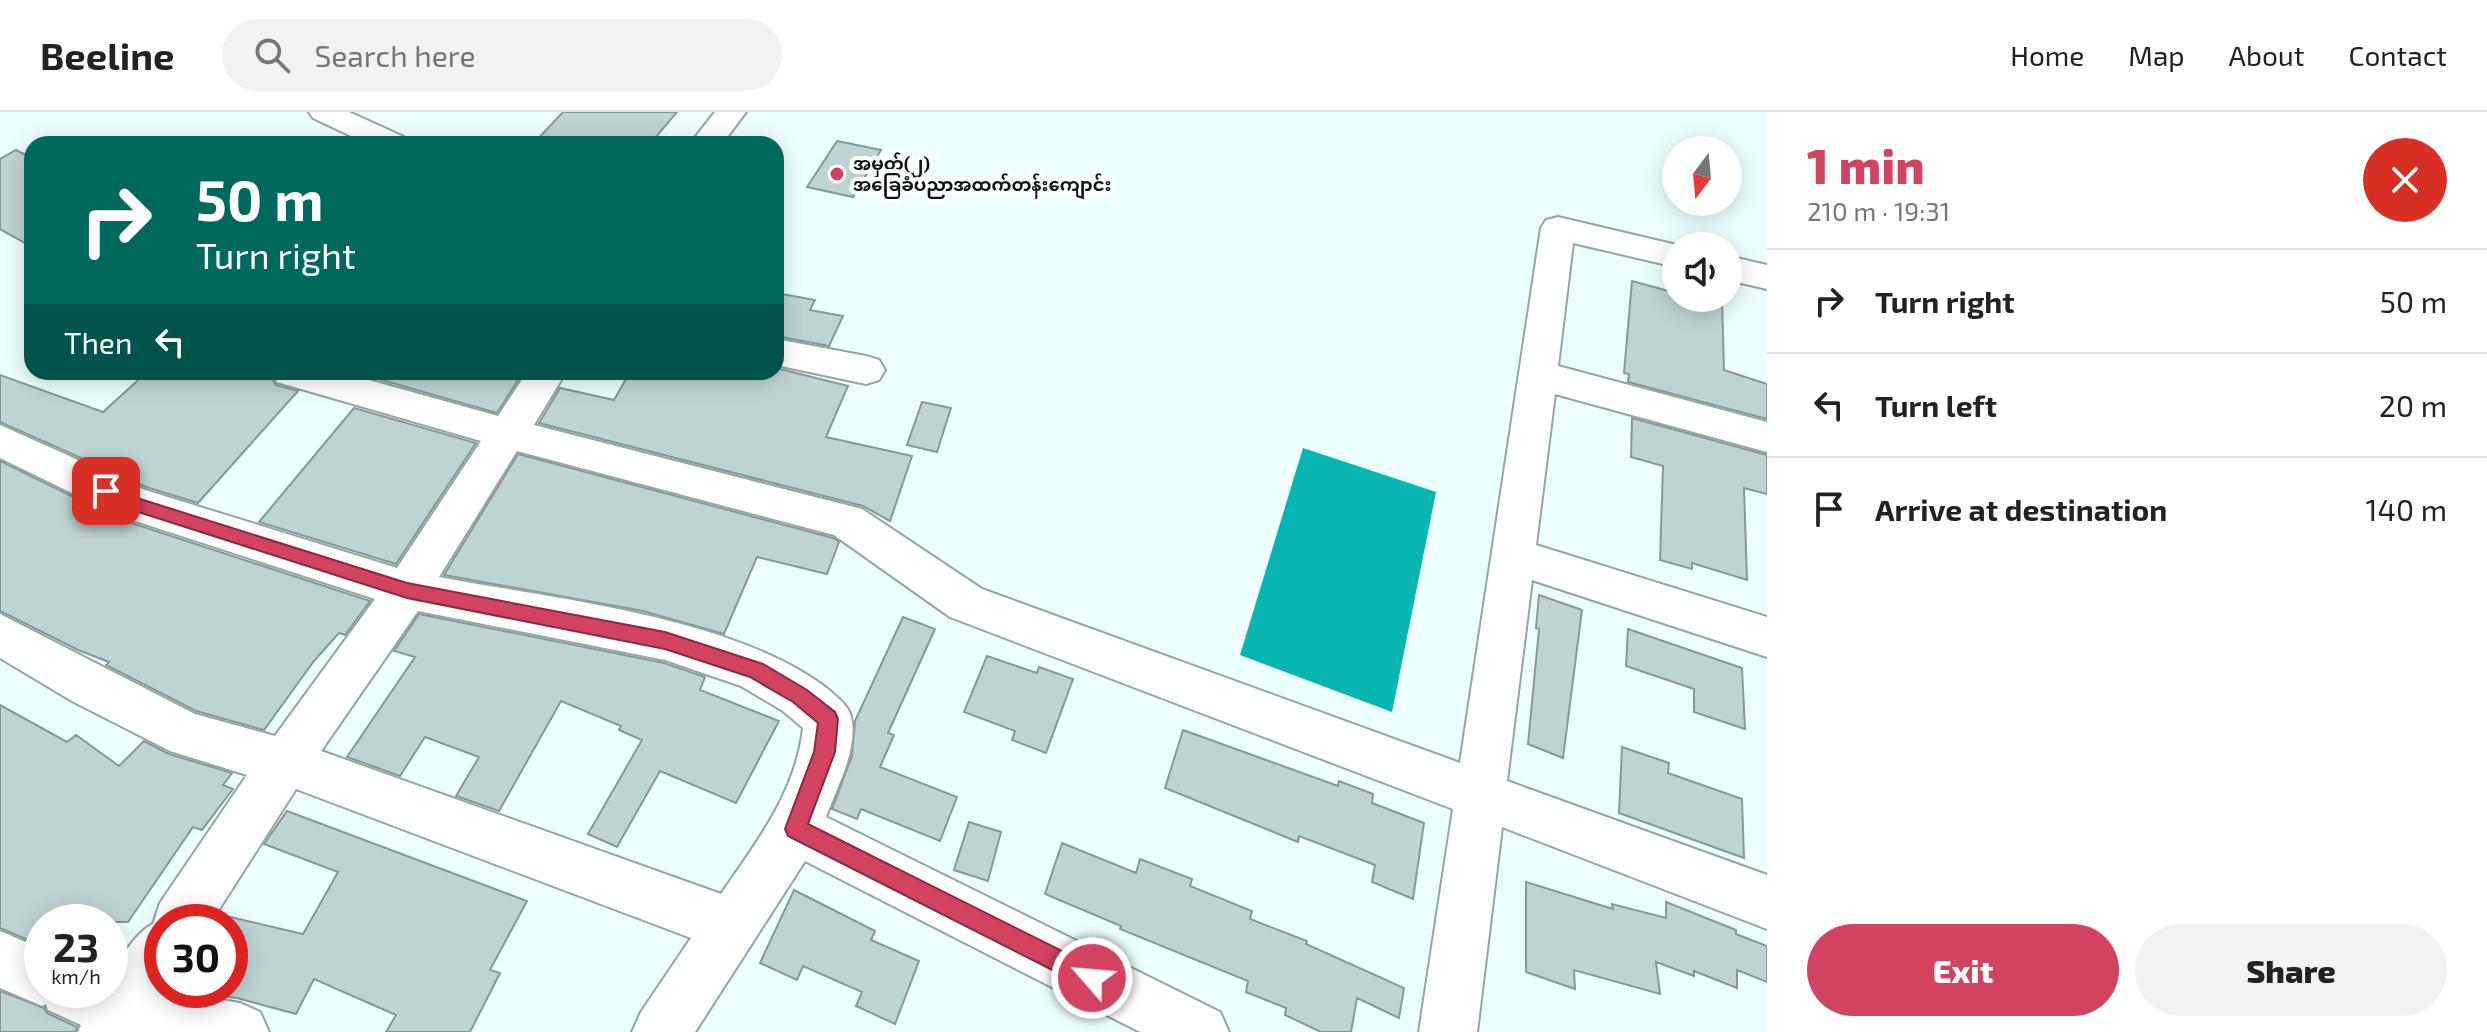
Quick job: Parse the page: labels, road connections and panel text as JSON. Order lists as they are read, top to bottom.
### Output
{
  "places": ["အမှတ်(၂) အခြေခံပညာအထက်တန်းကျောင်း"],
  "north": "bottom",
  "page": {
    "header": "Beeline",
    "search": "Search here",
    "nav": [
      "Home",
      "Map",
      "About",
      "Contact"
    ],
    "heading": ["1 min", "210 m · 19:31"],
    "turn": ["50 m", "Turn right"],
    "list": [
      {
        "name": "Turn right",
        "value": "50 m"
      },
      {
        "name": "Turn left",
        "value": "20 m"
      },
      {
        "name": "Arrive at destination",
        "value": "140 m"
      }
    ],
    "then": "Then",
    "speed": "23 km/h",
    "limit": "30",
    "buttons": ["Exit", "Share"]
  }
}
